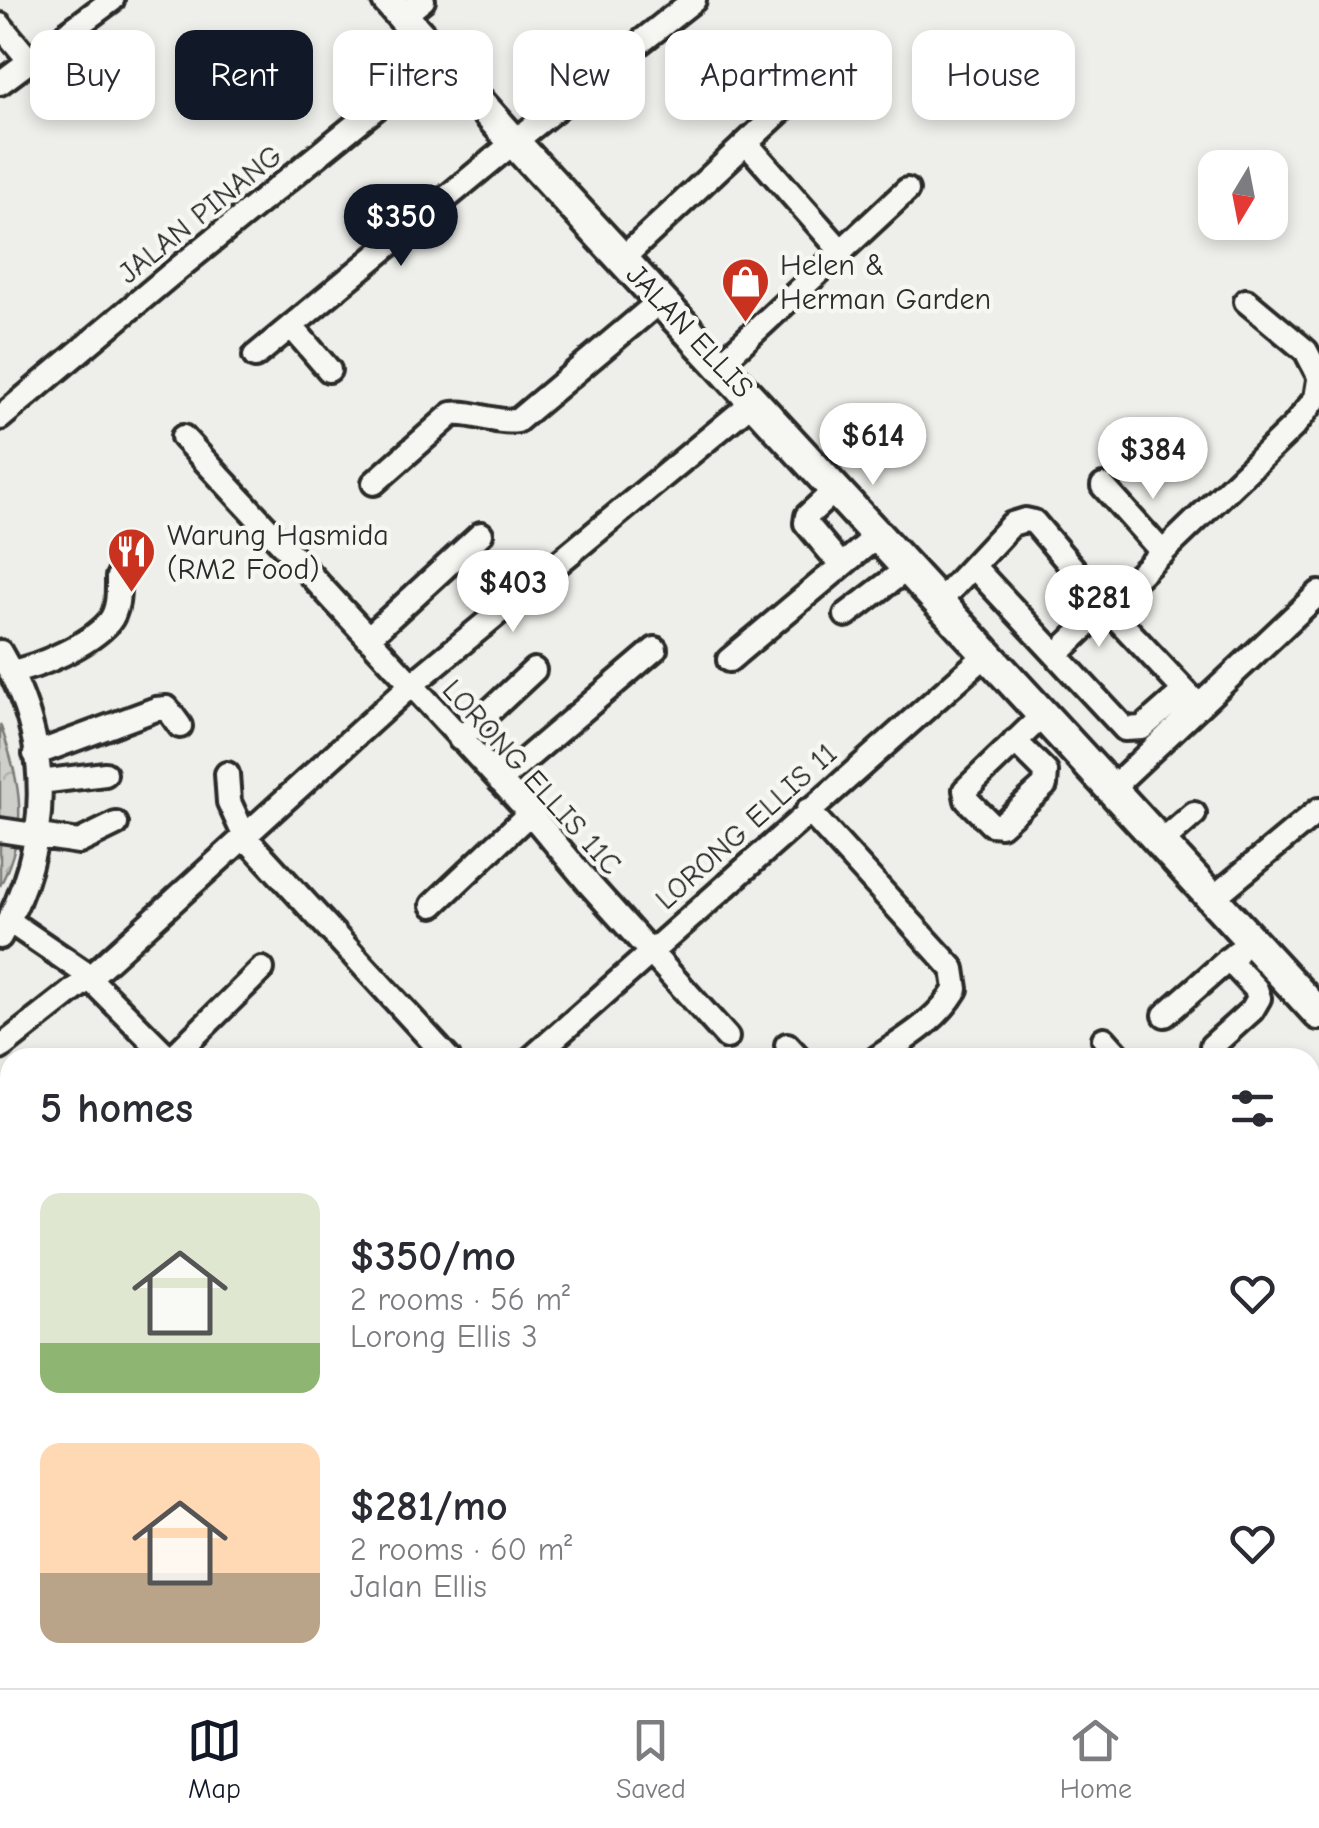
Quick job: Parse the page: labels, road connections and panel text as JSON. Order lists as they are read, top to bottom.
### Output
{
  "streets": {
    "main road": ["JALAN ELLIS"],
    "street": ["JALAN PINANG", "LORONG ELLIS 11C", "LORONG ELLIS 11"]
  },
  "crossings": [
    ["JALAN ELLIS", "LORONG ELLIS 11"],
    ["LORONG ELLIS 11C", "LORONG ELLIS 11"]
  ],
  "places": {
    "shop": ["Helen & Herman Garden"],
    "restaurant": ["Warung Hasmida (RM2 Food)"]
  },
  "north": "bottom",
  "page": {
    "chip": [
      "Buy",
      "Rent",
      "Filters",
      "New",
      "Apartment",
      "House"
    ],
    "price": [
      "$350",
      "$614",
      "$384",
      "$403",
      "$281"
    ],
    "heading": "5 homes",
    "list": [
      {
        "name": "$350/mo",
        "note": "2 rooms · 56 m² · Lorong Ellis 3"
      },
      {
        "name": "$281/mo",
        "note": "2 rooms · 60 m² · Jalan Ellis"
      }
    ],
    "tabs": ["Map", "Saved", "Home"]
  }
}
